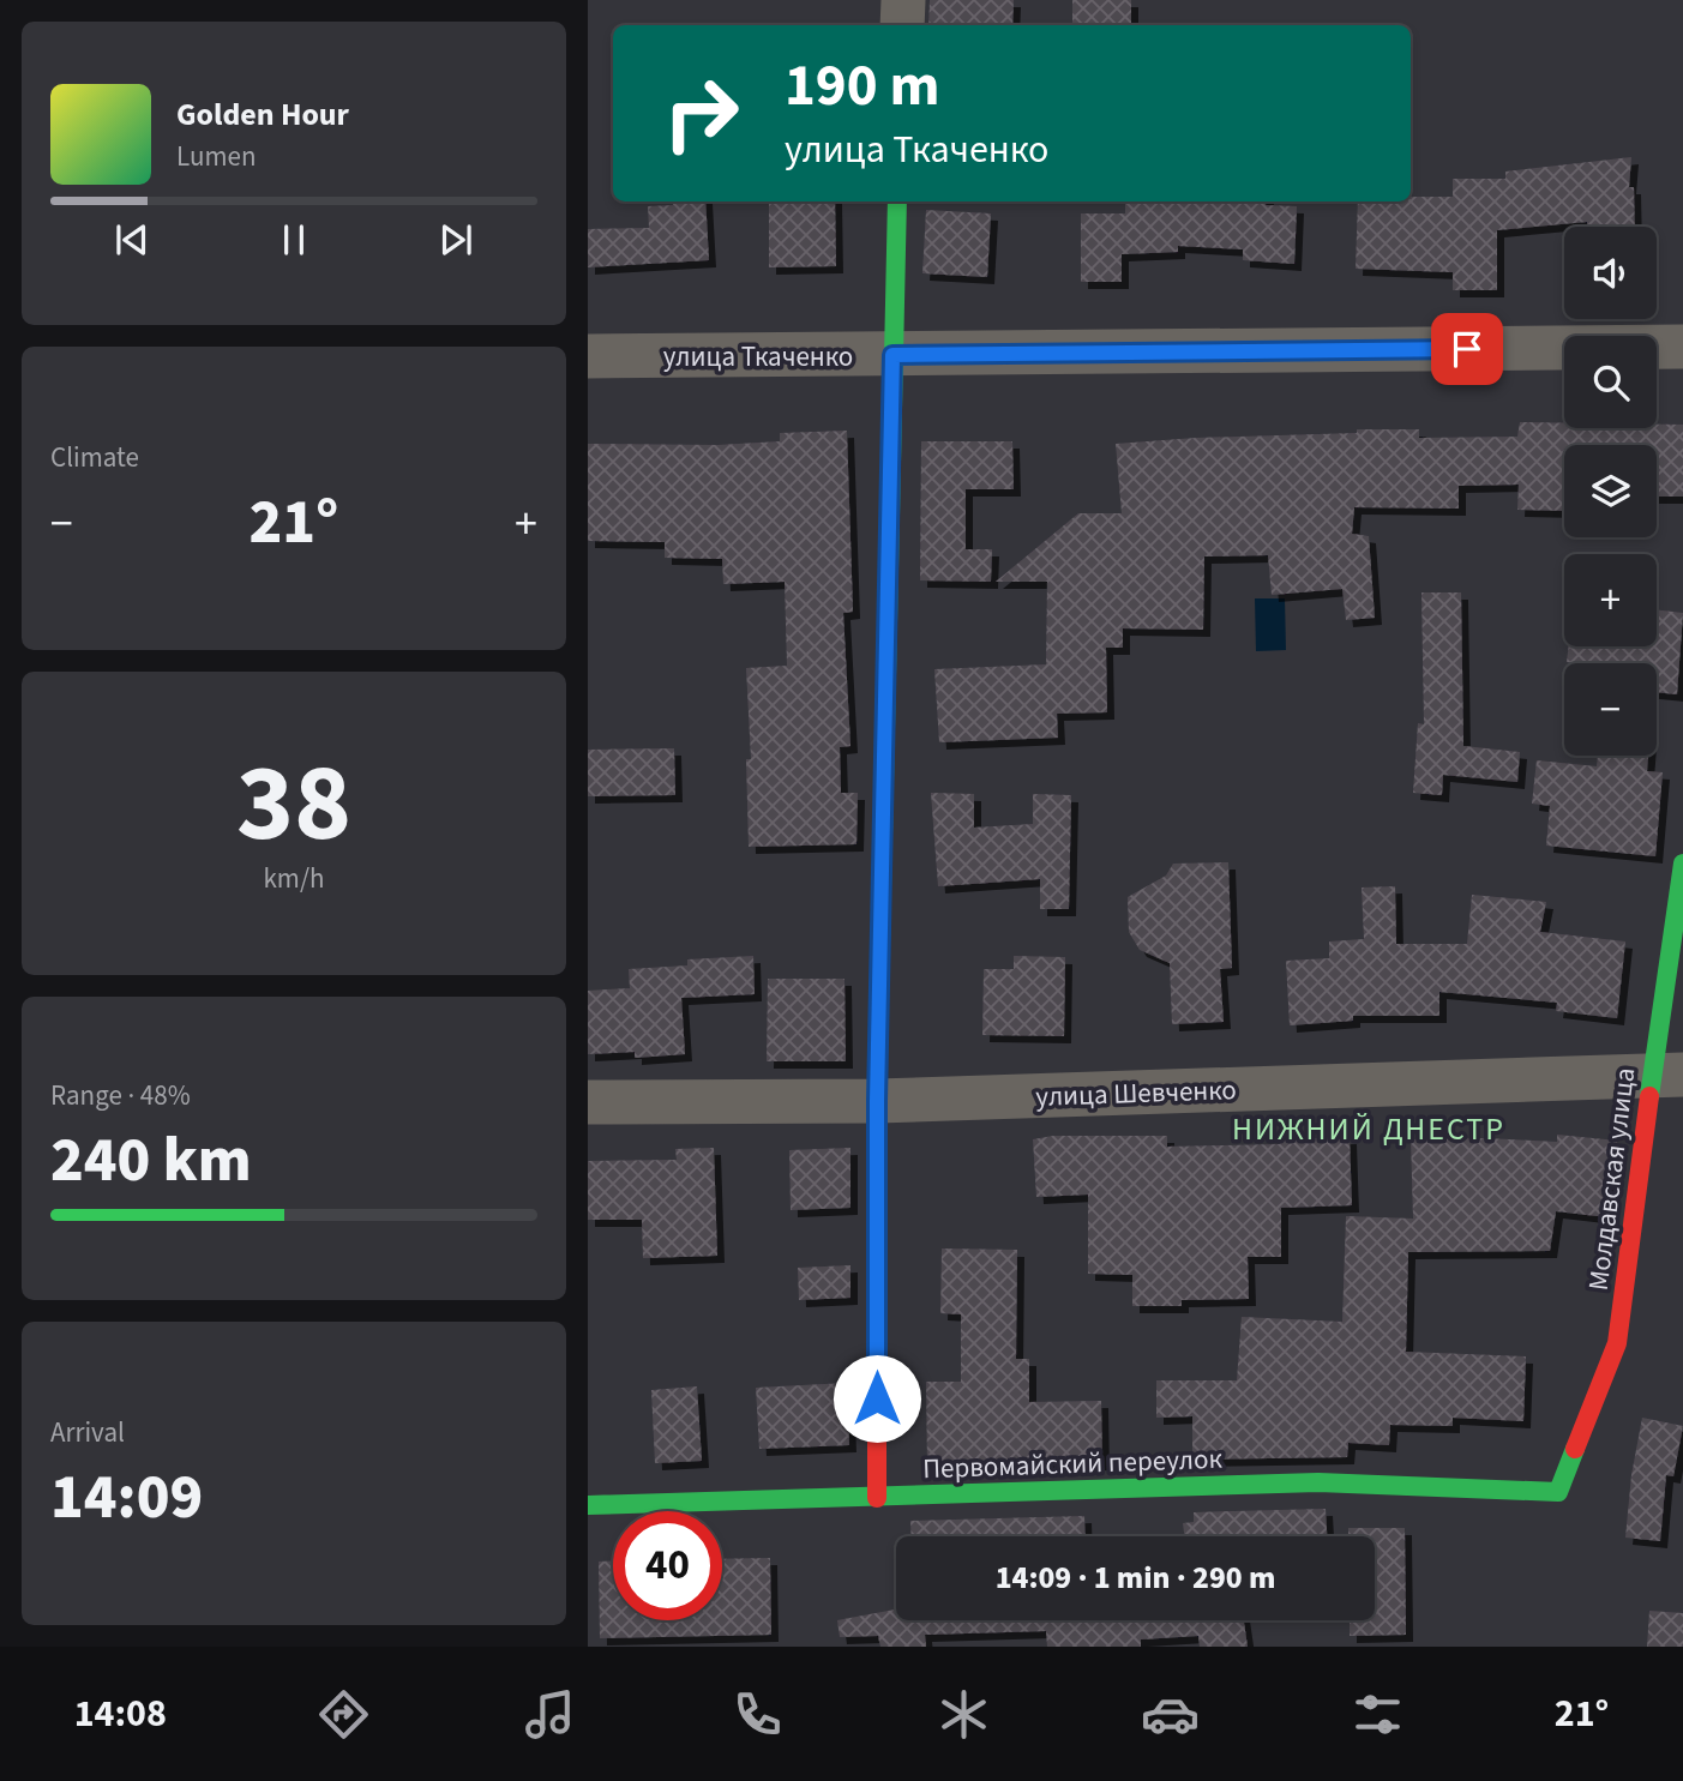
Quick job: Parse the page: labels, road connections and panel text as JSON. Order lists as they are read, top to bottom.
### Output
{
  "streets": {
    "street": [
      "улица Ткаченко",
      "улица Шевченко",
      "Молдавская улица",
      "Первомайский переулок"
    ]
  },
  "crossings": [
    ["улица Шевченко", "Молдавская улица"],
    ["Молдавская улица", "Первомайский переулок"]
  ],
  "districts": ["НИЖНИЙ ДНЕСТР"],
  "page": {
    "turn": ["190 m", "улица Ткаченко"],
    "song": ["Golden Hour", "Lumen"],
    "map_buttons": ["+", "−"],
    "tile": [
      "Climate",
      ["38", "km/h"],
      ["Range · 48%", "240 km"],
      ["Arrival", "14:09"]
    ],
    "heat": ["−", "21°", "+"],
    "limit": "40",
    "trip": "14:09 · 1 min · 290 m",
    "tabs": ["14:08", "21°"]
  }
}
